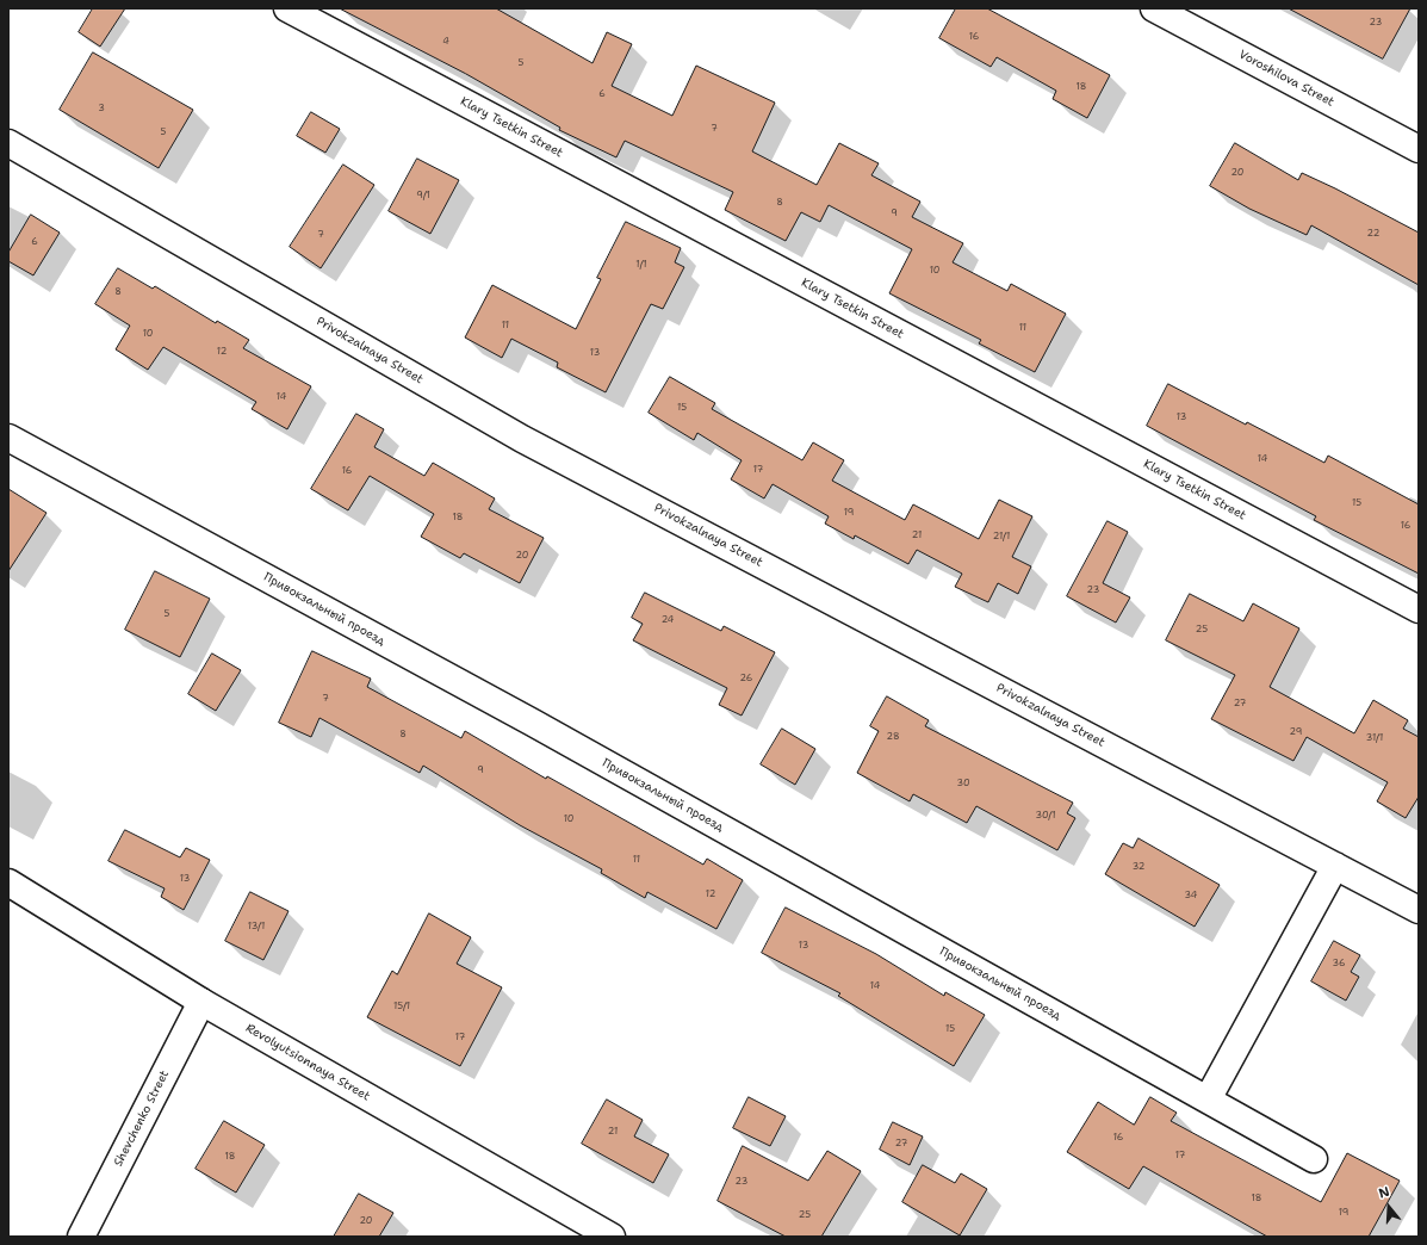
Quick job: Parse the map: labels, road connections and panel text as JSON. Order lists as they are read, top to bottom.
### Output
{
  "streets": {
    "street": [
      "Voroshilova Street",
      "Klary Tsetkin Street",
      "Privokzalnaya Street",
      "Привокзальный проезд",
      "Revolyutsionnaya Street",
      "Shevchenko Street"
    ]
  },
  "crossings": [
    ["Revolyutsionnaya Street", "Shevchenko Street"]
  ],
  "house_numbers": [
    "23",
    "16",
    "4",
    "5",
    "18",
    "6",
    "3",
    "7",
    "5",
    "20",
    "9/1",
    "8",
    "9",
    "22",
    "7",
    "6",
    "1/1",
    "10",
    "8",
    "11",
    "11",
    "10",
    "12",
    "13",
    "14",
    "15",
    "13",
    "14",
    "17",
    "16",
    "15",
    "19",
    "18",
    "16",
    "21",
    "21/1",
    "20",
    "23",
    "5",
    "24",
    "25",
    "26",
    "7",
    "27",
    "29",
    "8",
    "28",
    "31/1",
    "9",
    "30",
    "30/1",
    "10",
    "11",
    "32",
    "13",
    "12",
    "34",
    "13/1",
    "13",
    "36",
    "14",
    "15/1",
    "15",
    "17",
    "21",
    "16",
    "27",
    "17",
    "18",
    "23",
    "18",
    "19",
    "25",
    "20"
  ],
  "north": "top"
}
